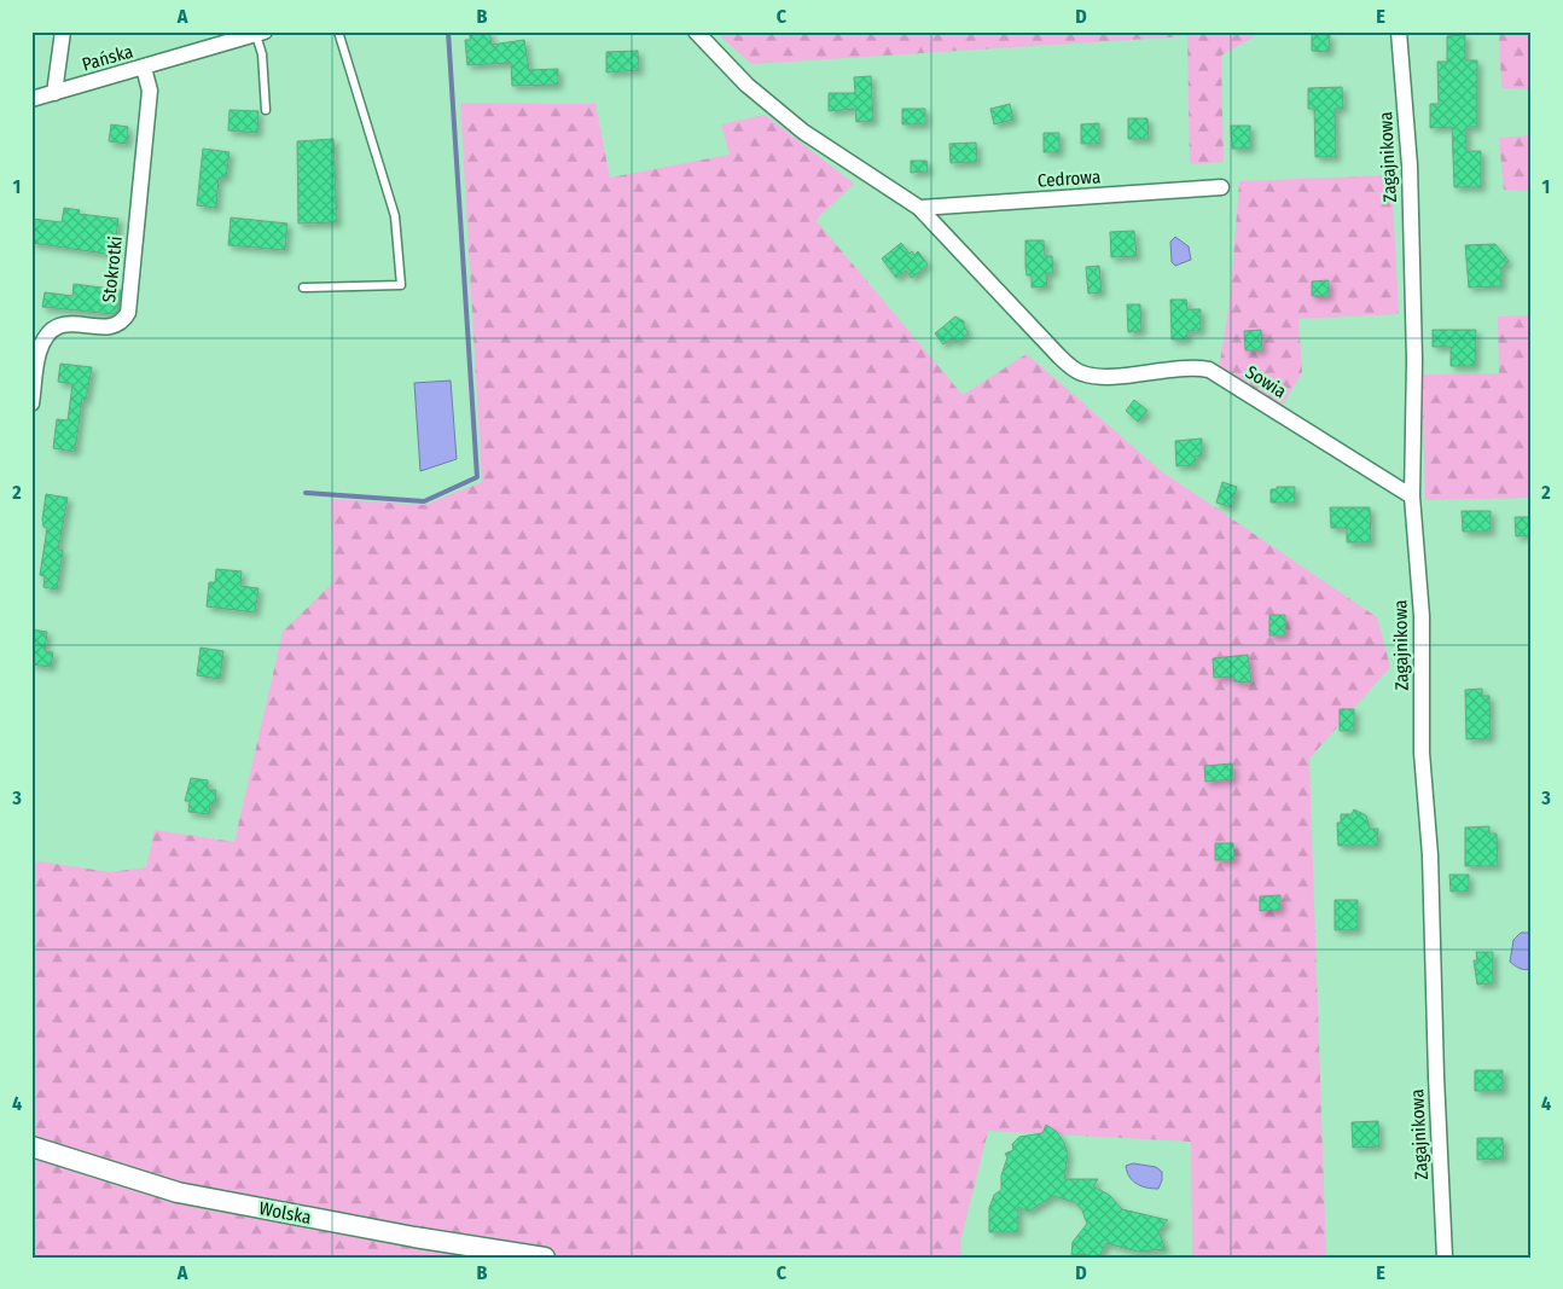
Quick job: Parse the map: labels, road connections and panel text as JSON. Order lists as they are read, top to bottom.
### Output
{
  "streets": {
    "street": [
      "Pańska",
      "Zagajnikowa",
      "Cedrowa",
      "Stokrotki",
      "Sowia",
      "Wolska"
    ]
  },
  "crossings": [
    ["Pańska", "Stokrotki"],
    ["Zagajnikowa", "Sowia"],
    ["Cedrowa", "Sowia"]
  ],
  "grid": {
    "columns": [
      "A",
      "B",
      "C",
      "D",
      "E"
    ],
    "rows": [
      "1",
      "2",
      "3",
      "4"
    ]
  }
}
